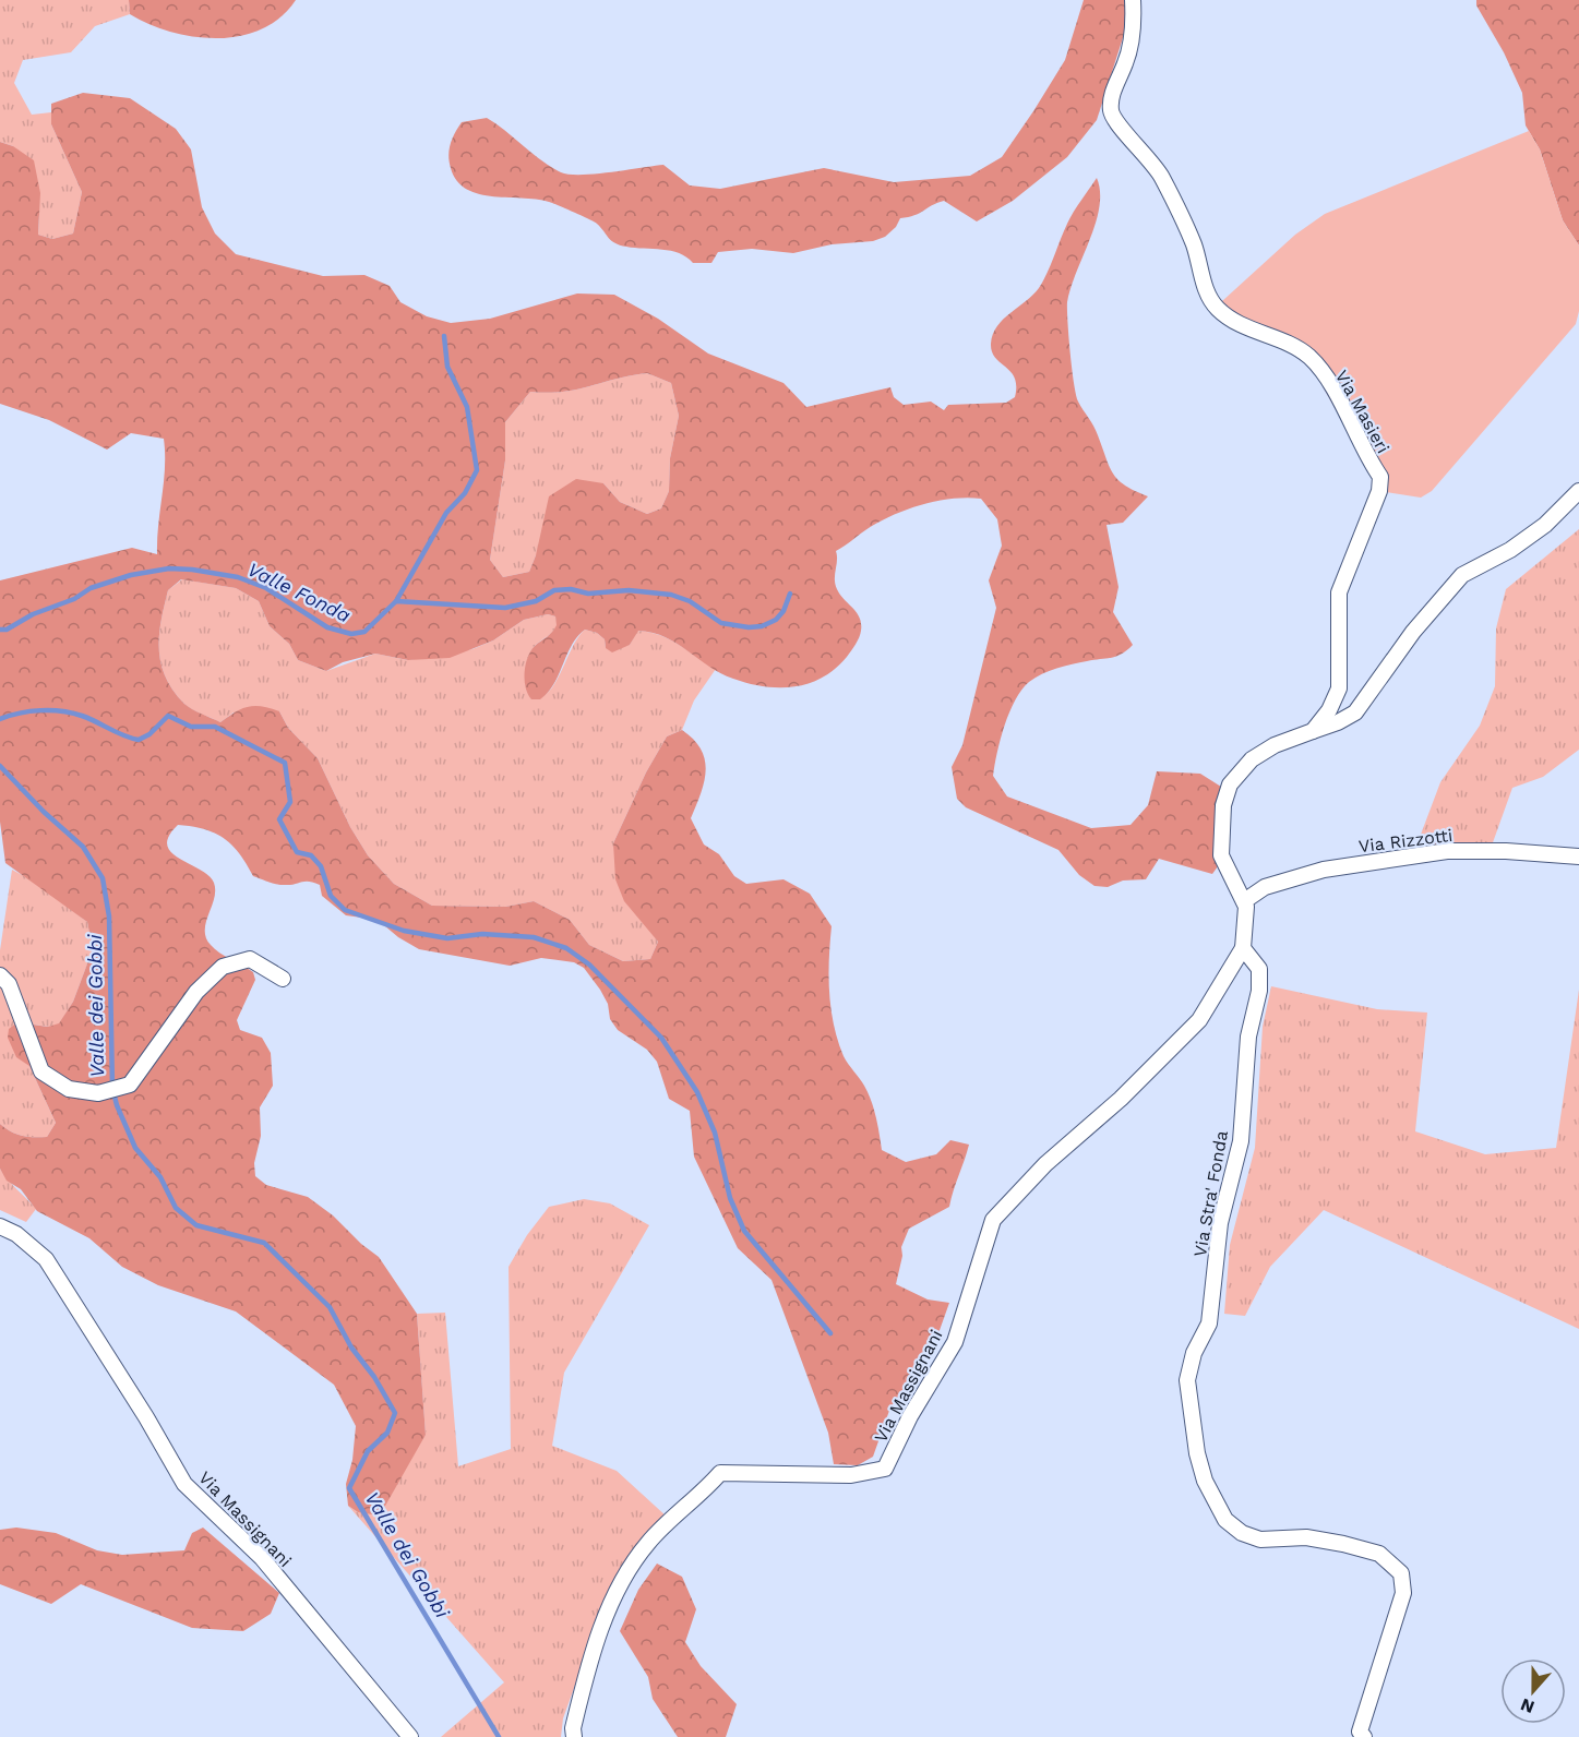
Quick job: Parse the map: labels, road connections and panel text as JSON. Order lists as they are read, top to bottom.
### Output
{
  "streets": {
    "street": [
      "Via Masieri",
      "Via Rizzotti",
      "Via Stra' Fonda",
      "Via Massignani"
    ]
  },
  "crossings": [
    ["Via Stra' Fonda", "Via Massignani"]
  ],
  "water": ["Valle Fonda", "Valle dei Gobbi"],
  "north": "bottom"
}
